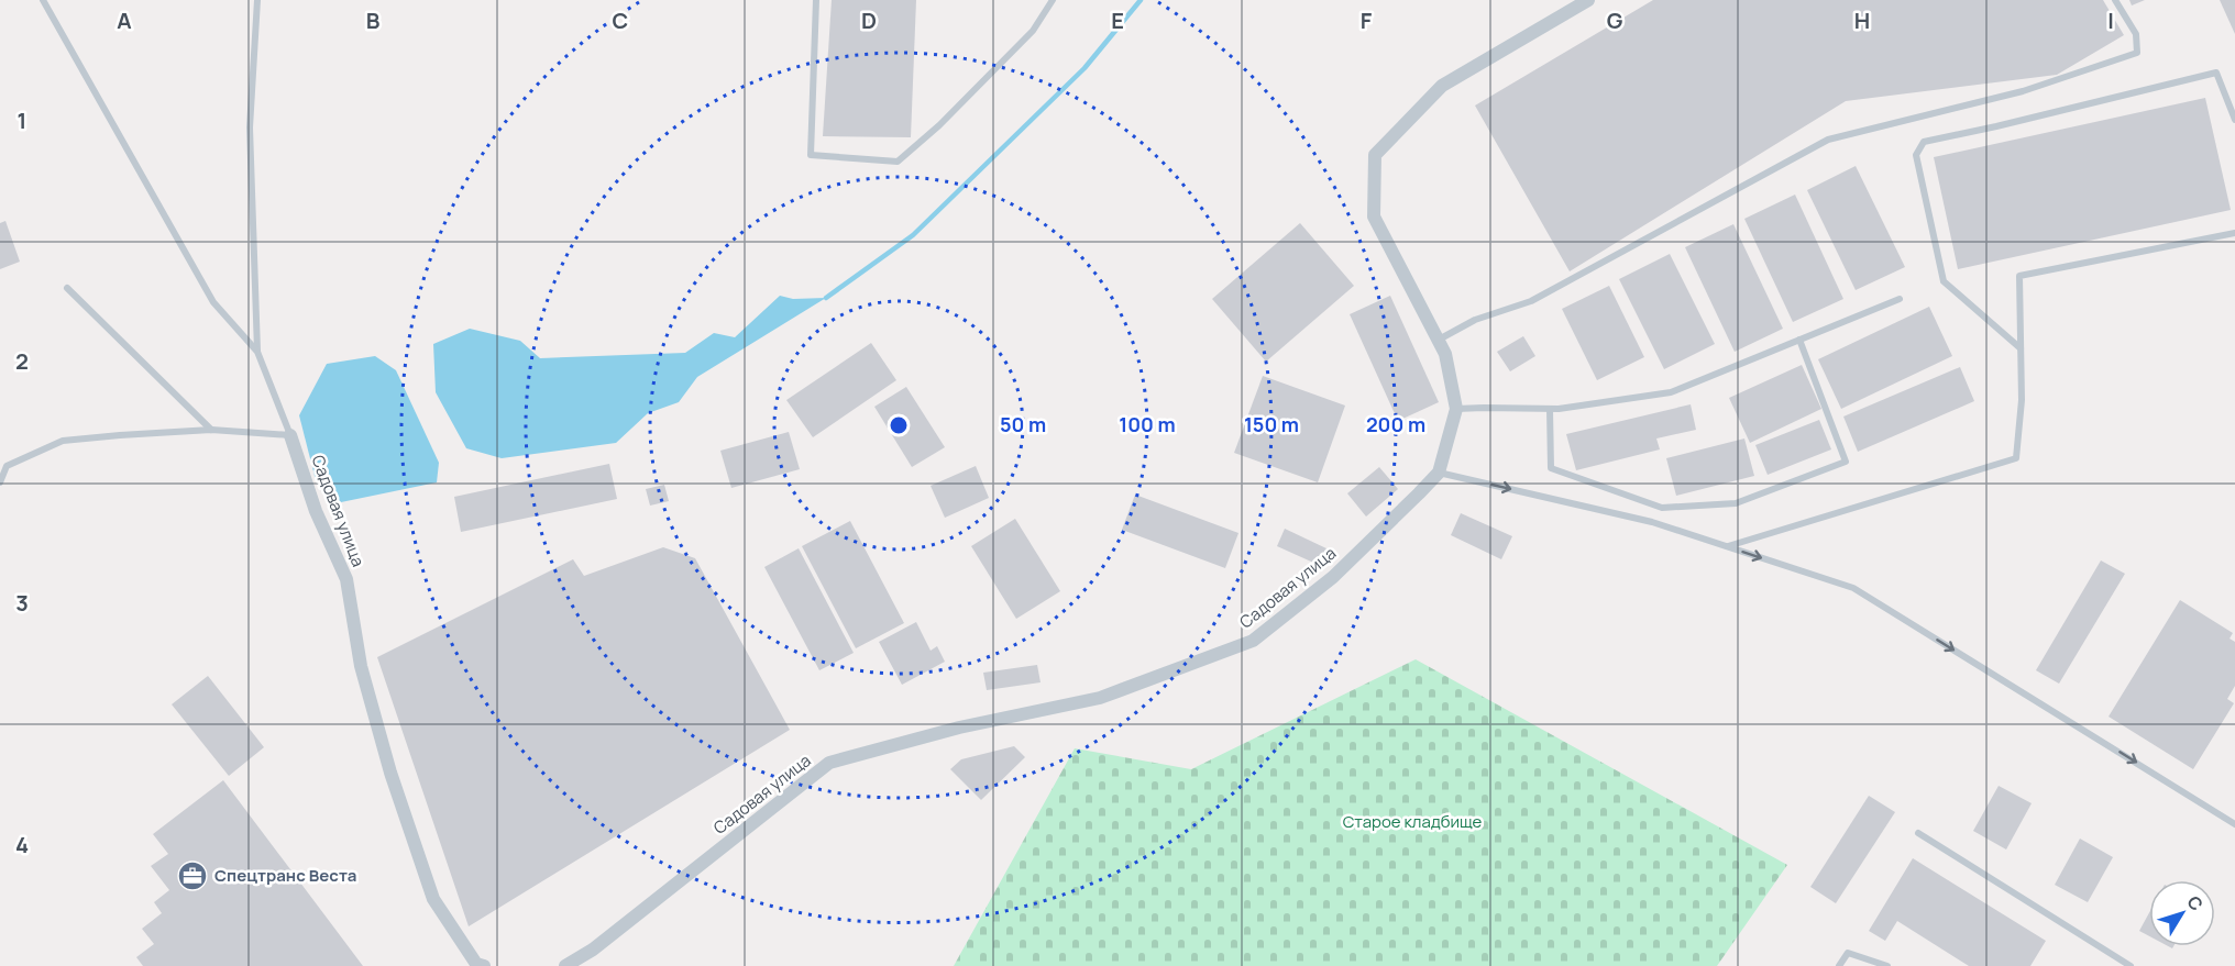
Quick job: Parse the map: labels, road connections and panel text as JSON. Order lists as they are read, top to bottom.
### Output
{
  "streets": {
    "street": ["Садовая улица"]
  },
  "parks": ["Старое кладбище"],
  "places": {
    "office": ["Спецтранс Веста"]
  },
  "north": "top right",
  "grid": {
    "columns": [
      "A",
      "B",
      "C",
      "D",
      "E",
      "F",
      "G",
      "H",
      "I"
    ],
    "rows": [
      "1",
      "2",
      "3",
      "4"
    ]
  },
  "rings": [
    "50 m",
    "100 m",
    "150 m",
    "200 m"
  ]
}
